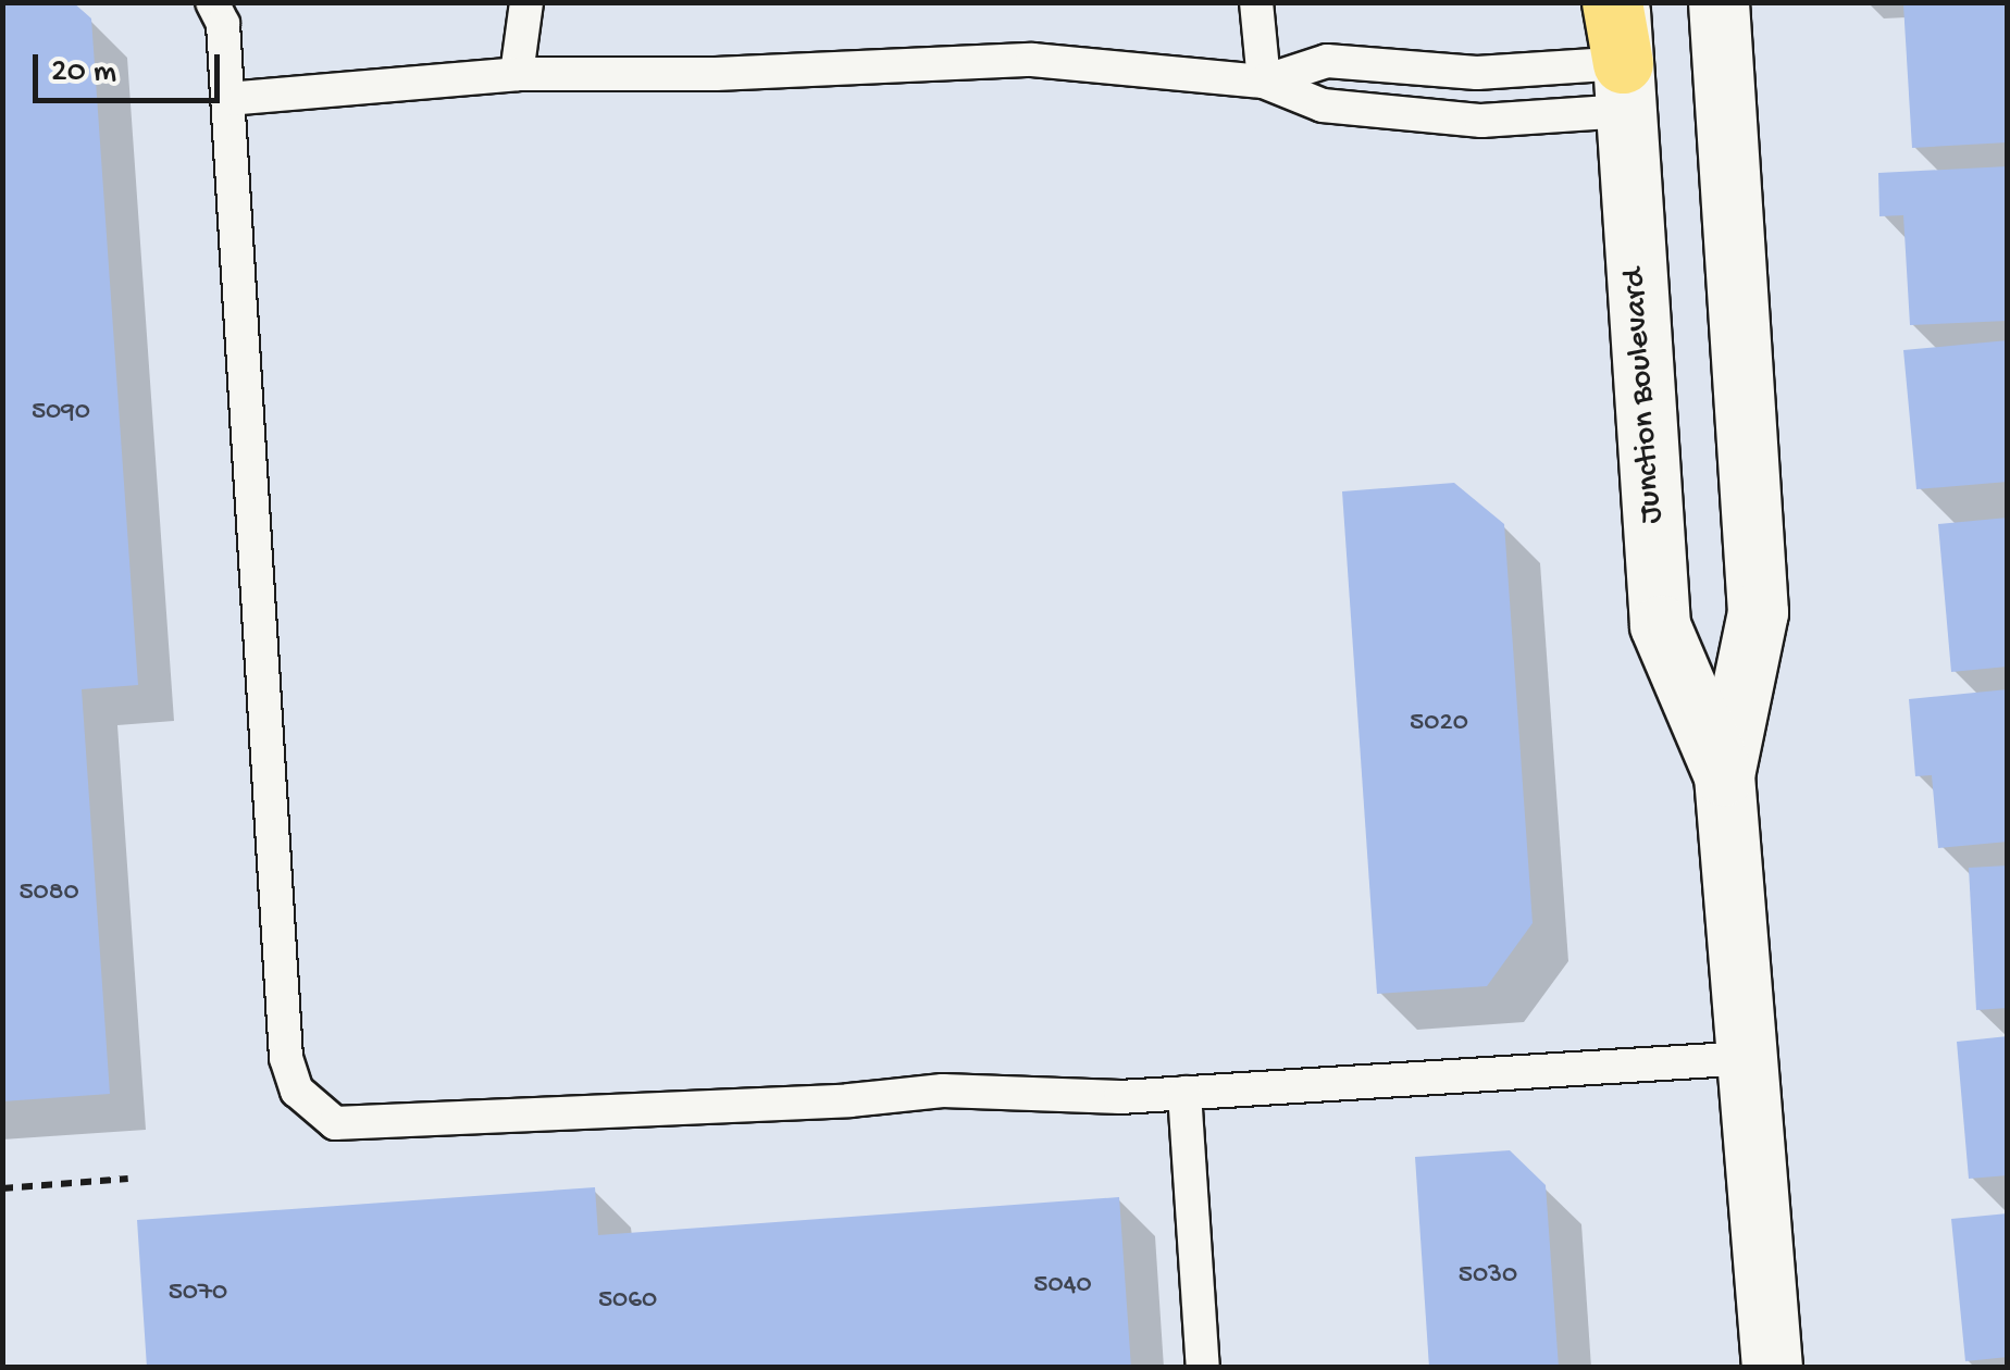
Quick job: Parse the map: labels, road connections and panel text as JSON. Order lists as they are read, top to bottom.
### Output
{
  "streets": {
    "main road": ["Junction Boulevard"]
  },
  "house_numbers": [
    "5090",
    "5020",
    "5080",
    "5030",
    "5040",
    "5070",
    "5060"
  ],
  "scale_bar": "20 m"
}
